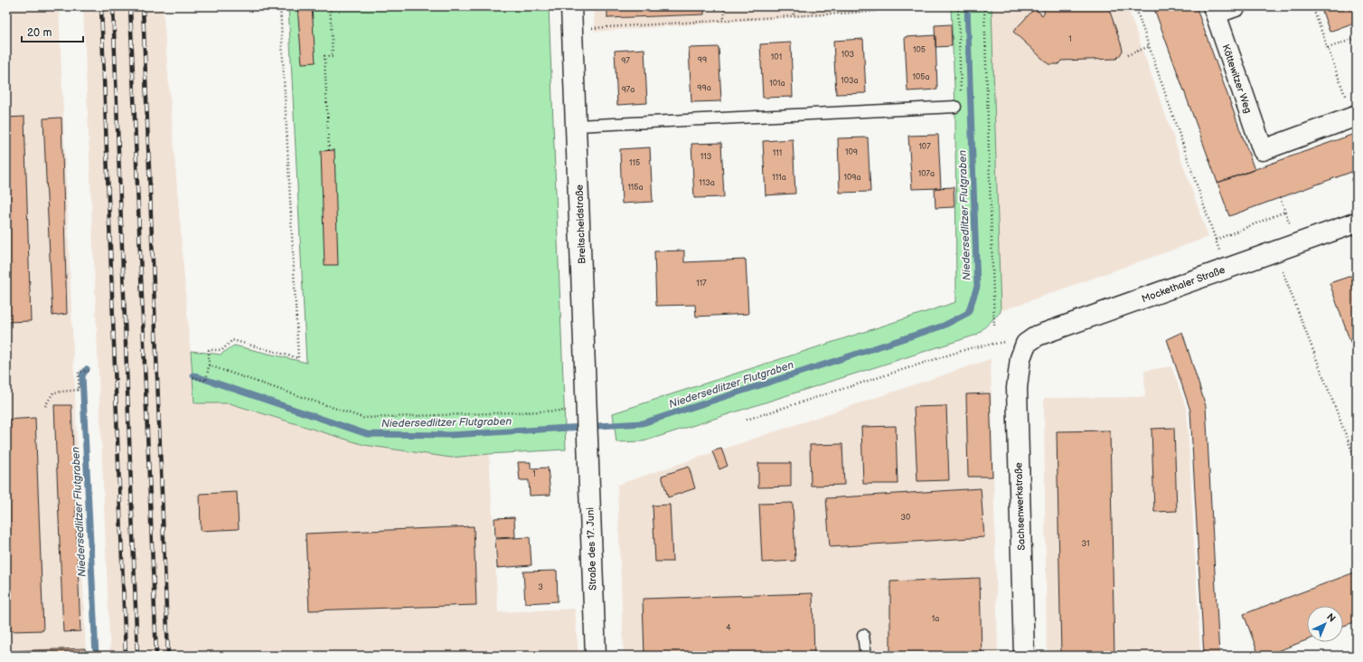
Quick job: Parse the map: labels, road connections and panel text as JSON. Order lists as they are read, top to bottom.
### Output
{
  "streets": {
    "street": [
      "Köttewitzer Weg",
      "Breitscheidstraße",
      "Mockethaler Straße",
      "Sachsenwerkstraße",
      "Straße des 17. Juni"
    ]
  },
  "crossings": [
    ["Breitscheidstraße", "Straße des 17. Juni"],
    ["Mockethaler Straße", "Sachsenwerkstraße"]
  ],
  "water": ["Niedersedlitzer Flutgraben"],
  "house_numbers": [
    "1",
    "105",
    "103",
    "101",
    "99",
    "97",
    "105a",
    "103a",
    "101a",
    "99a",
    "97a",
    "107",
    "109",
    "111",
    "113",
    "115",
    "107a",
    "111a",
    "109a",
    "113a",
    "115a",
    "117",
    "1",
    "30",
    "31",
    "3",
    "1a",
    "4"
  ],
  "scale_bar": "20 m",
  "north": "top right"
}
